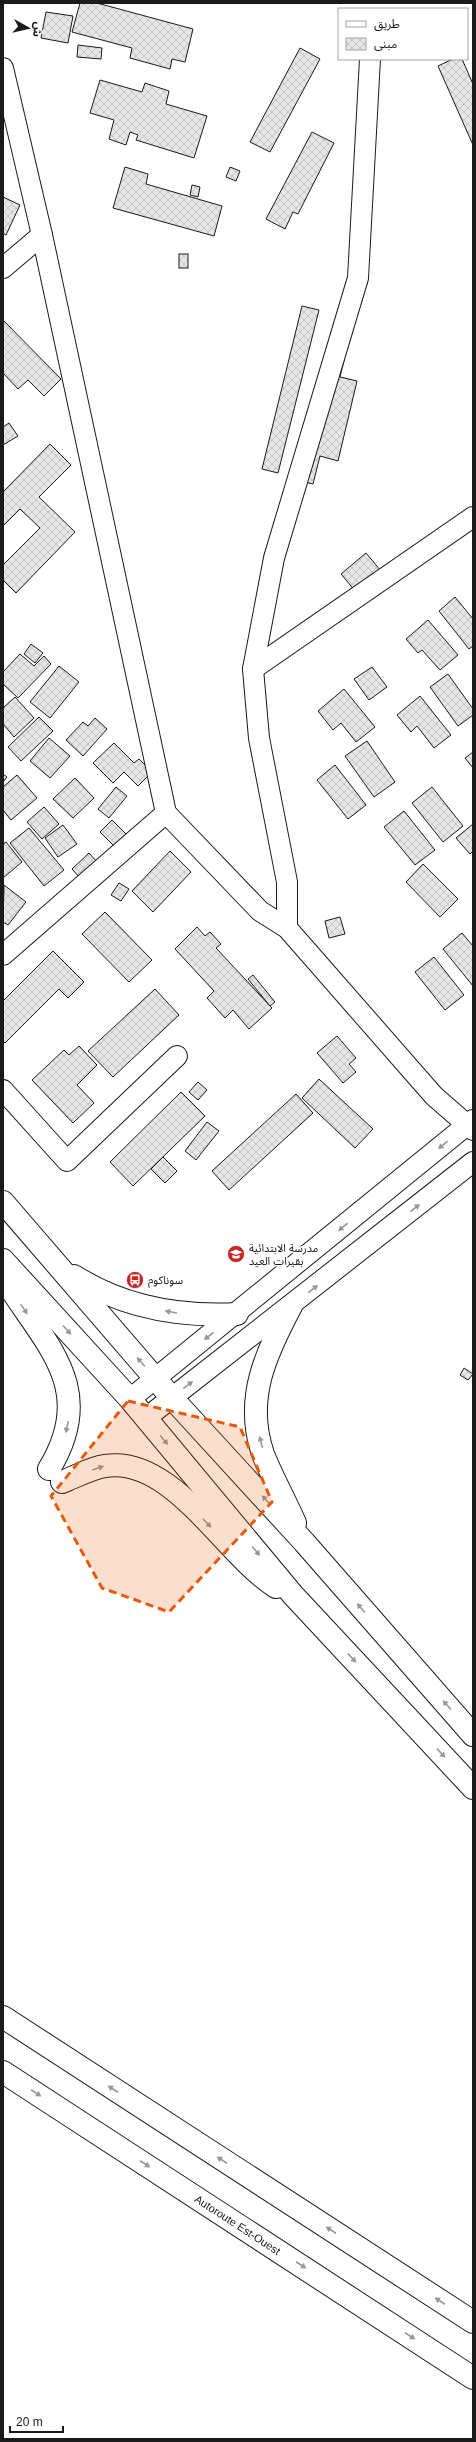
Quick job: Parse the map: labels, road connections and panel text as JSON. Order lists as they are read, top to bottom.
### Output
{
  "streets": {
    "highway": ["Autoroute Est-Ouest"]
  },
  "places": {
    "school or university": ["مدرسة الابتدائية بقيرات العيد"],
    "bus stop": ["سوناكوم"]
  },
  "legend": ["طريق", "مبنى"],
  "scale_bar": "20 m",
  "north": "right"
}
